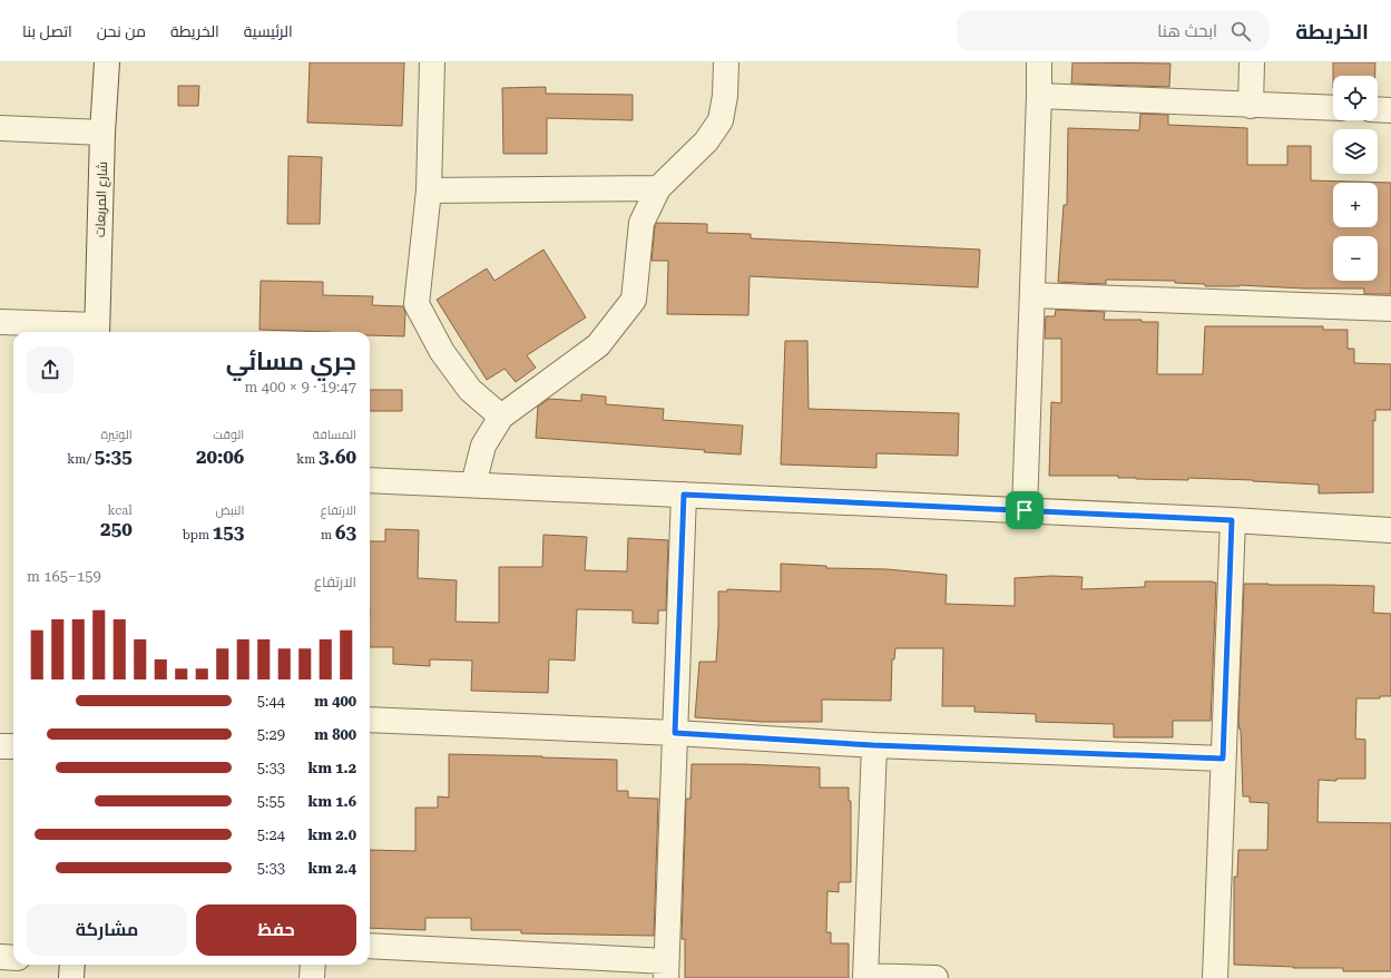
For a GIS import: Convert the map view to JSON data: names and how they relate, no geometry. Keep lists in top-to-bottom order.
{
  "streets": {
    "street": ["شارع المربعات"]
  },
  "page": {
    "header": "الخريطة",
    "search": "ابحث هنا",
    "nav": [
      "الرئيسية",
      "الخريطة",
      "من نحن",
      "اتصل بنا"
    ],
    "map_buttons": ["+", "−"],
    "heading": ["جري مسائي", "19:47 · 9 × 400 m"],
    "stats": [
      ["المسافة", "3.60 km"],
      ["الوقت", "20:06"],
      ["الوتيرة", "5:35 /km"],
      ["الارتفاع", "63 m"],
      ["النبض", "153 bpm"],
      ["kcal", "250"]
    ],
    "chart": ["الارتفاع", "159–165 m"],
    "list": [
      {
        "name": "400 m",
        "note": "5:44"
      },
      {
        "name": "800 m",
        "note": "5:29"
      },
      {
        "name": "1.2 km",
        "note": "5:33"
      },
      {
        "name": "1.6 km",
        "note": "5:55"
      },
      {
        "name": "2.0 km",
        "note": "5:24"
      },
      {
        "name": "2.4 km",
        "note": "5:33"
      }
    ],
    "buttons": ["حفظ", "مشاركة"]
  }
}
